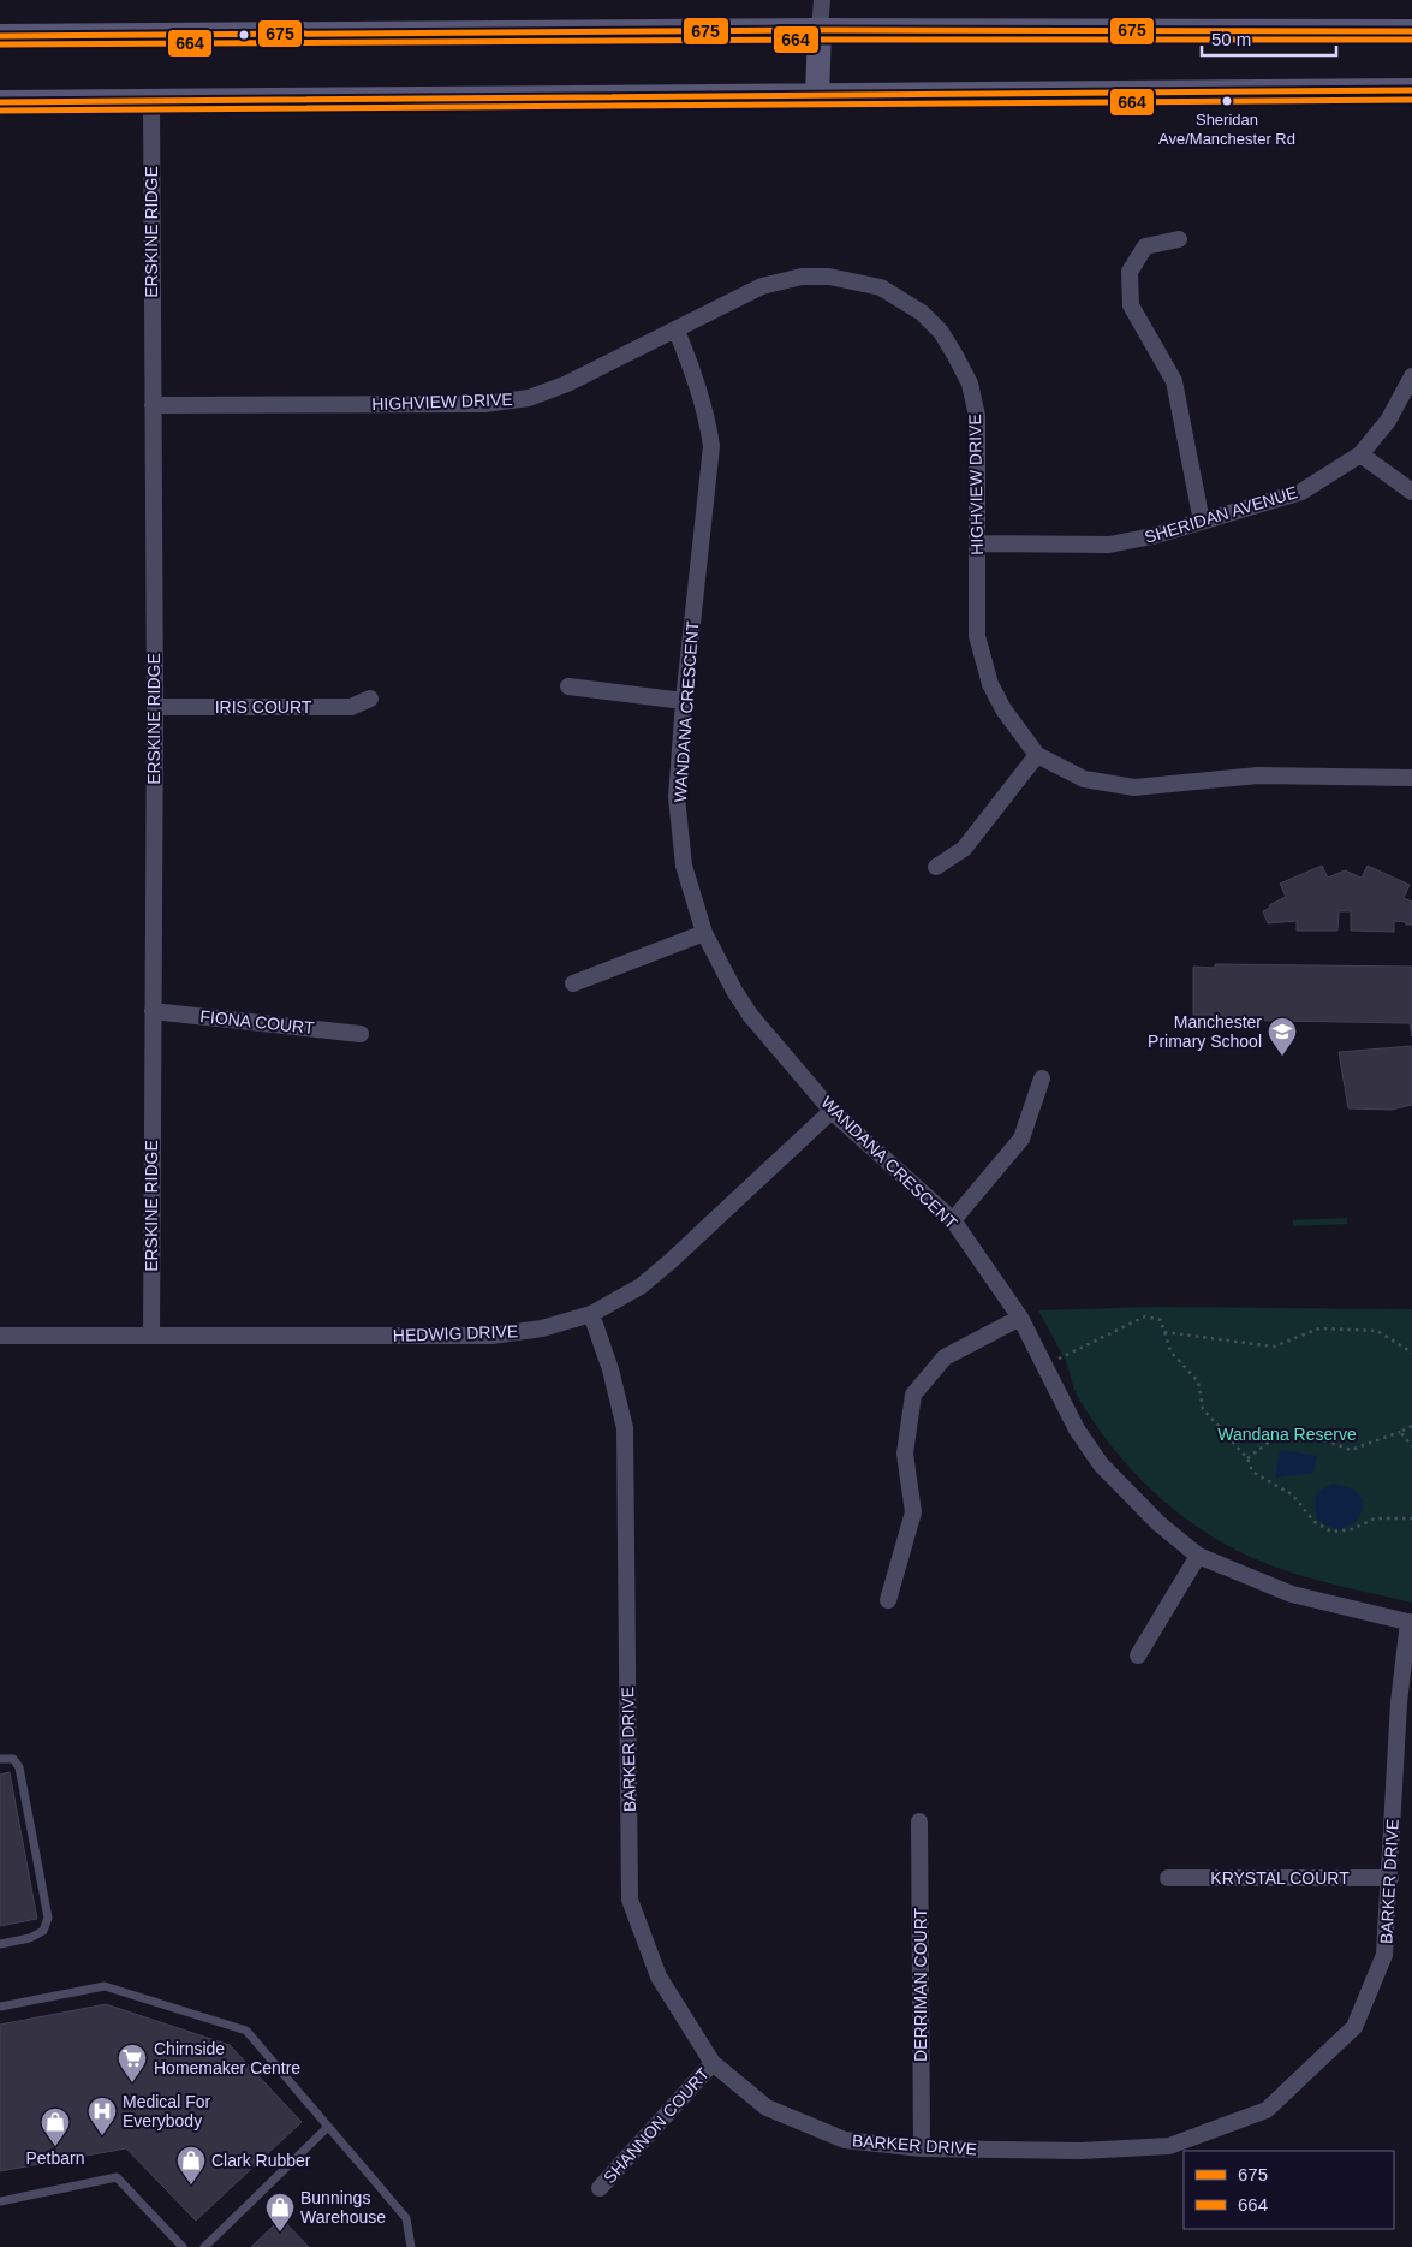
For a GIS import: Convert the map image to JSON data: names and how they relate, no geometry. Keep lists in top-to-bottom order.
{
  "streets": {
    "street": [
      "ERSKINE RIDGE",
      "HIGHVIEW DRIVE",
      "SHERIDAN AVENUE",
      "IRIS COURT",
      "WANDANA CRESCENT",
      "FIONA COURT",
      "HEDWIG DRIVE",
      "BARKER DRIVE",
      "KRYSTAL COURT",
      "DERRIMAN COURT",
      "SHANNON COURT"
    ]
  },
  "crossings": [
    ["ERSKINE RIDGE", "HIGHVIEW DRIVE"],
    ["ERSKINE RIDGE", "IRIS COURT"],
    ["ERSKINE RIDGE", "FIONA COURT"],
    ["ERSKINE RIDGE", "HEDWIG DRIVE"],
    ["HIGHVIEW DRIVE", "SHERIDAN AVENUE"],
    ["HIGHVIEW DRIVE", "WANDANA CRESCENT"],
    ["WANDANA CRESCENT", "HEDWIG DRIVE"],
    ["WANDANA CRESCENT", "BARKER DRIVE"],
    ["HEDWIG DRIVE", "BARKER DRIVE"],
    ["BARKER DRIVE", "KRYSTAL COURT"],
    ["BARKER DRIVE", "DERRIMAN COURT"],
    ["BARKER DRIVE", "SHANNON COURT"]
  ],
  "parks": ["Wandana Reserve"],
  "places": {
    "other": ["Sheridan Ave/Manchester Rd"],
    "school or university": ["Manchester Primary School"],
    "supermarket": ["Chirnside Homemaker Centre"],
    "hospital": ["Medical For Everybody"],
    "shop": ["Petbarn", "Clark Rubber", "Bunnings Warehouse"]
  },
  "lines": ["transit line 675", "transit line 664"],
  "legend": ["675", "664"],
  "scale_bar": "50 m"
}
